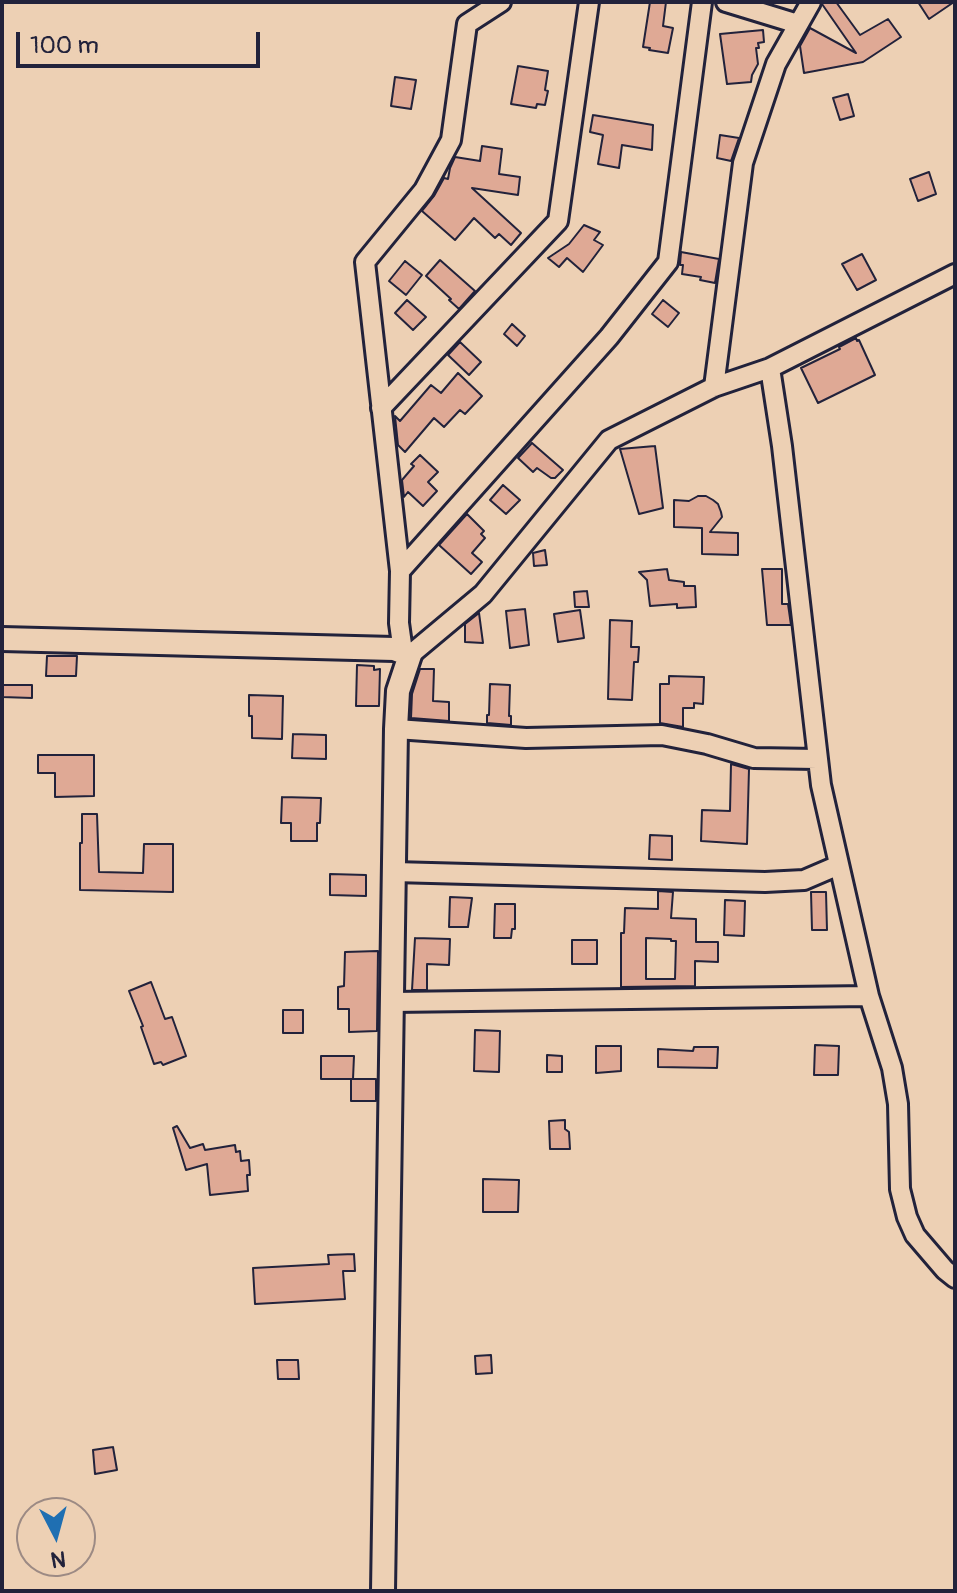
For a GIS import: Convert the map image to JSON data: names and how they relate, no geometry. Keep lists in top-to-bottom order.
{
  "scale_bar": "100 m",
  "north": "bottom"
}
